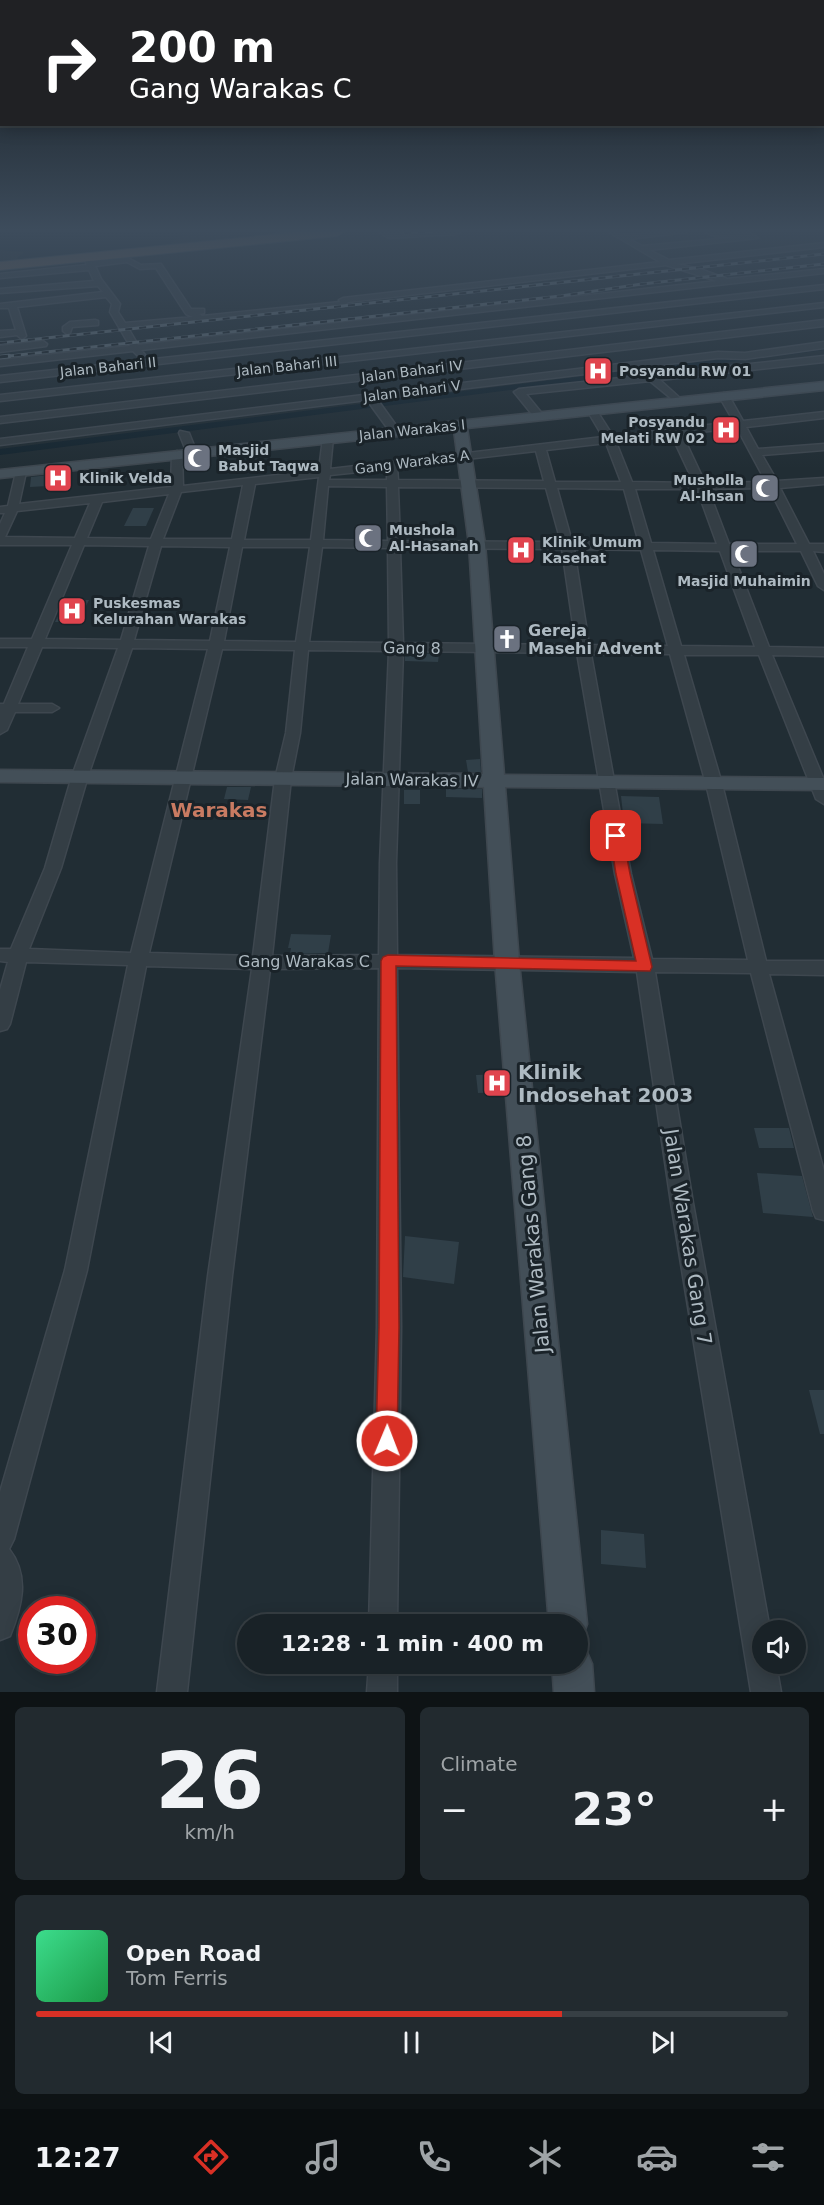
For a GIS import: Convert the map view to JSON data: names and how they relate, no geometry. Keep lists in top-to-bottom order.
{
  "streets": {
    "street": [
      "Jalan Bahari III",
      "Jalan Bahari II",
      "Jalan Bahari IV",
      "Jalan Bahari V",
      "Jalan Warakas I",
      "Gang Warakas A",
      "Gang 8",
      "Jalan Warakas IV",
      "Gang Warakas C",
      "Jalan Warakas Gang 7",
      "Jalan Warakas Gang 8"
    ]
  },
  "crossings": [
    ["Gang 8", "Jalan Warakas Gang 7"],
    ["Gang 8", "Jalan Warakas Gang 8"],
    ["Jalan Warakas IV", "Jalan Warakas Gang 7"],
    ["Jalan Warakas IV", "Jalan Warakas Gang 8"],
    ["Gang Warakas C", "Jalan Warakas Gang 7"],
    ["Gang Warakas C", "Jalan Warakas Gang 8"]
  ],
  "districts": ["Warakas"],
  "places": {
    "hospital": [
      "Posyandu RW 01",
      "Posyandu Melati RW 02",
      "Klinik Velda",
      "Klinik Umum Kasehat",
      "Puskesmas Kelurahan Warakas",
      "Klinik Indosehat 2003"
    ],
    "mosque": [
      "Masjid Babut Taqwa",
      "Musholla Al-Ihsan",
      "Mushola Al-Hasanah",
      "Masjid Muhaimin"
    ],
    "church": ["Gereja Masehi Advent"]
  },
  "page": {
    "turn": ["200 m", "Gang Warakas C"],
    "limit": "30",
    "trip": "12:28 · 1 min · 400 m",
    "tile": [
      ["26", "km/h"],
      "Climate"
    ],
    "heat": ["−", "23°", "+"],
    "song": ["Open Road", "Tom Ferris"],
    "tabs": "12:27"
  }
}
